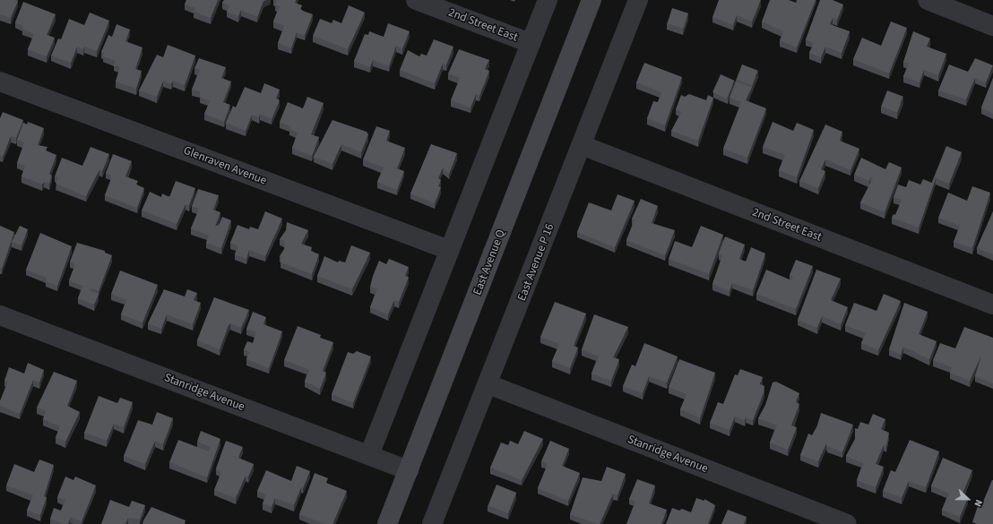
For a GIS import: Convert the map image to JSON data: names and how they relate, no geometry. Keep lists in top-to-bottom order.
{
  "streets": {
    "street": [
      "2nd Street East",
      "Glenraven Avenue",
      "East Avenue Q",
      "East Avenue P 16",
      "Stanridge Avenue"
    ]
  },
  "crossings": [
    ["2nd Street East", "East Avenue P 16"],
    ["East Avenue Q", "Stanridge Avenue"],
    ["East Avenue P 16", "Stanridge Avenue"]
  ],
  "north": "right"
}
